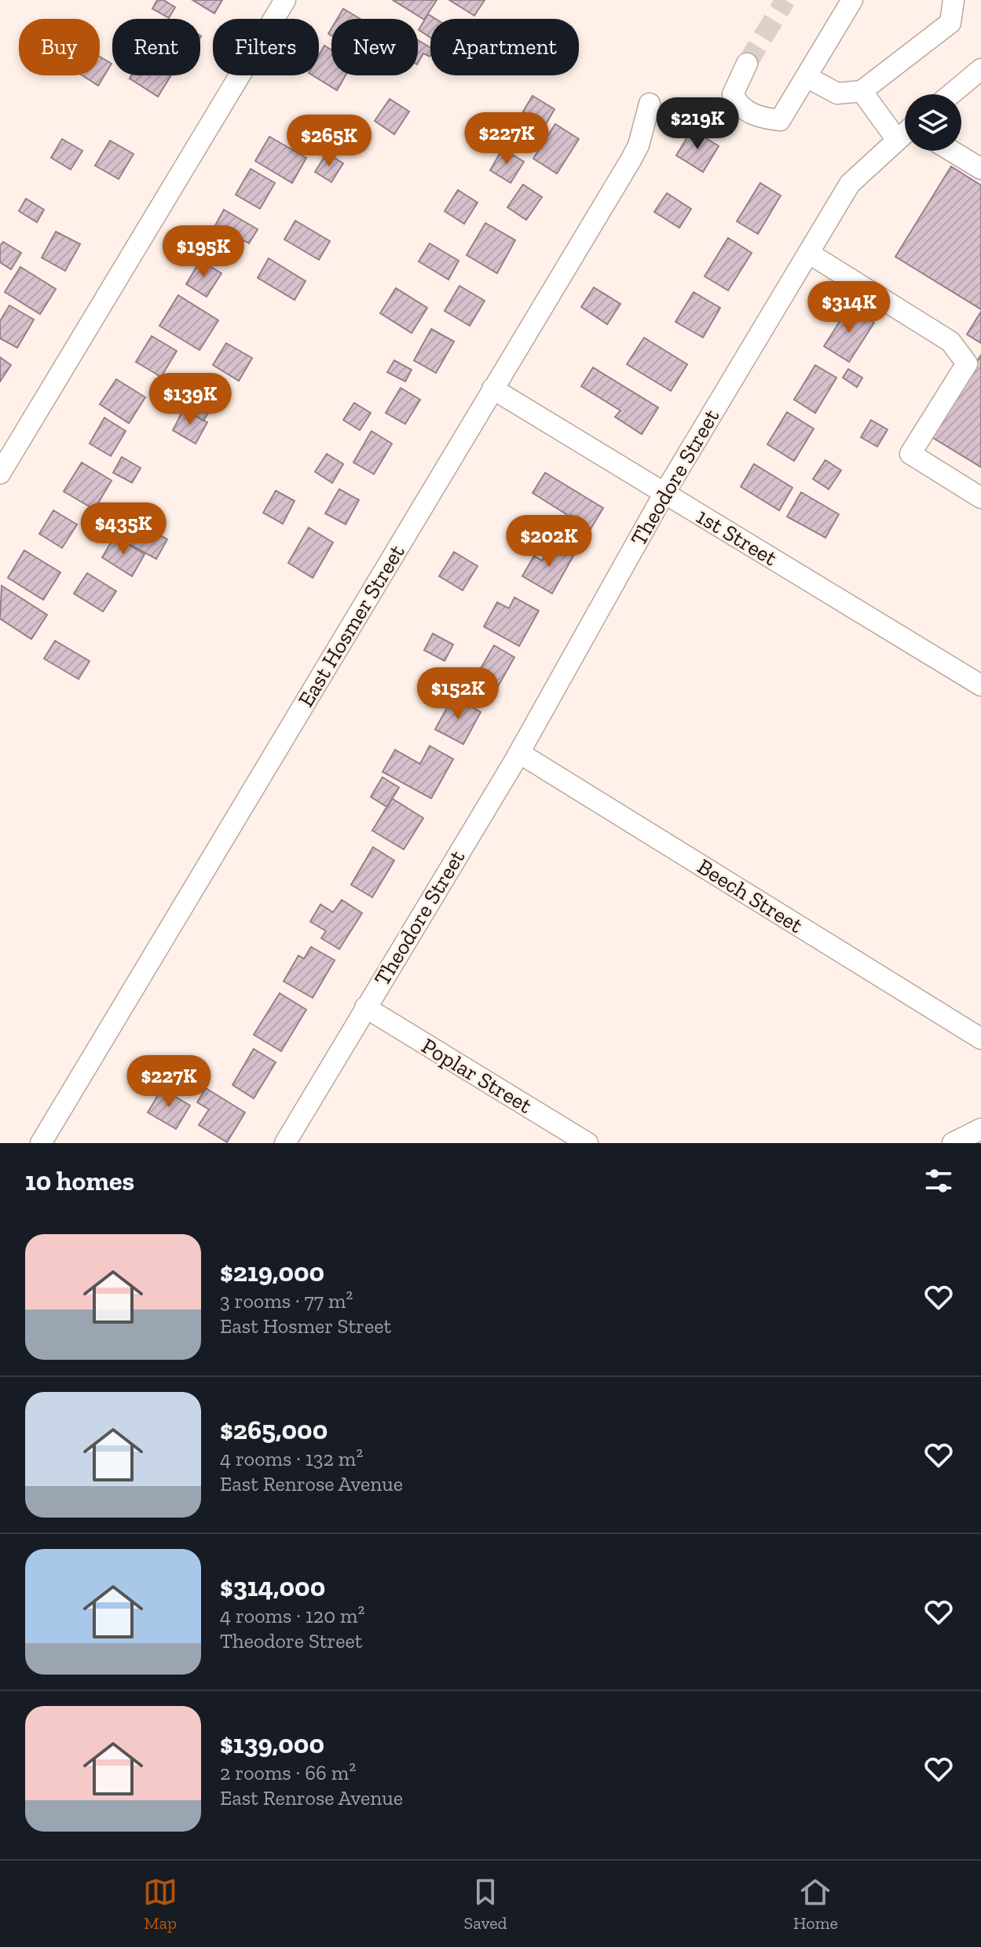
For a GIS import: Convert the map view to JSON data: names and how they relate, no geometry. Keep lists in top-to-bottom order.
{
  "streets": {
    "street": [
      "Theodore Street",
      "1st Street",
      "East Hosmer Street",
      "Beech Street",
      "Poplar Street"
    ]
  },
  "crossings": [
    ["Theodore Street", "1st Street"],
    ["Theodore Street", "Beech Street"],
    ["Theodore Street", "Poplar Street"],
    ["1st Street", "East Hosmer Street"]
  ],
  "page": {
    "chip": [
      "Buy",
      "Rent",
      "Filters",
      "New",
      "Apartment"
    ],
    "price": [
      "$219K",
      "$227K",
      "$265K",
      "$195K",
      "$314K",
      "$139K",
      "$435K",
      "$202K",
      "$152K",
      "$227K"
    ],
    "heading": "10 homes",
    "list": [
      {
        "name": "$219,000",
        "note": "3 rooms · 77 m² · East Hosmer Street"
      },
      {
        "name": "$265,000",
        "note": "4 rooms · 132 m² · East Renrose Avenue"
      },
      {
        "name": "$314,000",
        "note": "4 rooms · 120 m² · Theodore Street"
      },
      {
        "name": "$139,000",
        "note": "2 rooms · 66 m² · East Renrose Avenue"
      }
    ],
    "tabs": ["Map", "Saved", "Home"]
  }
}
